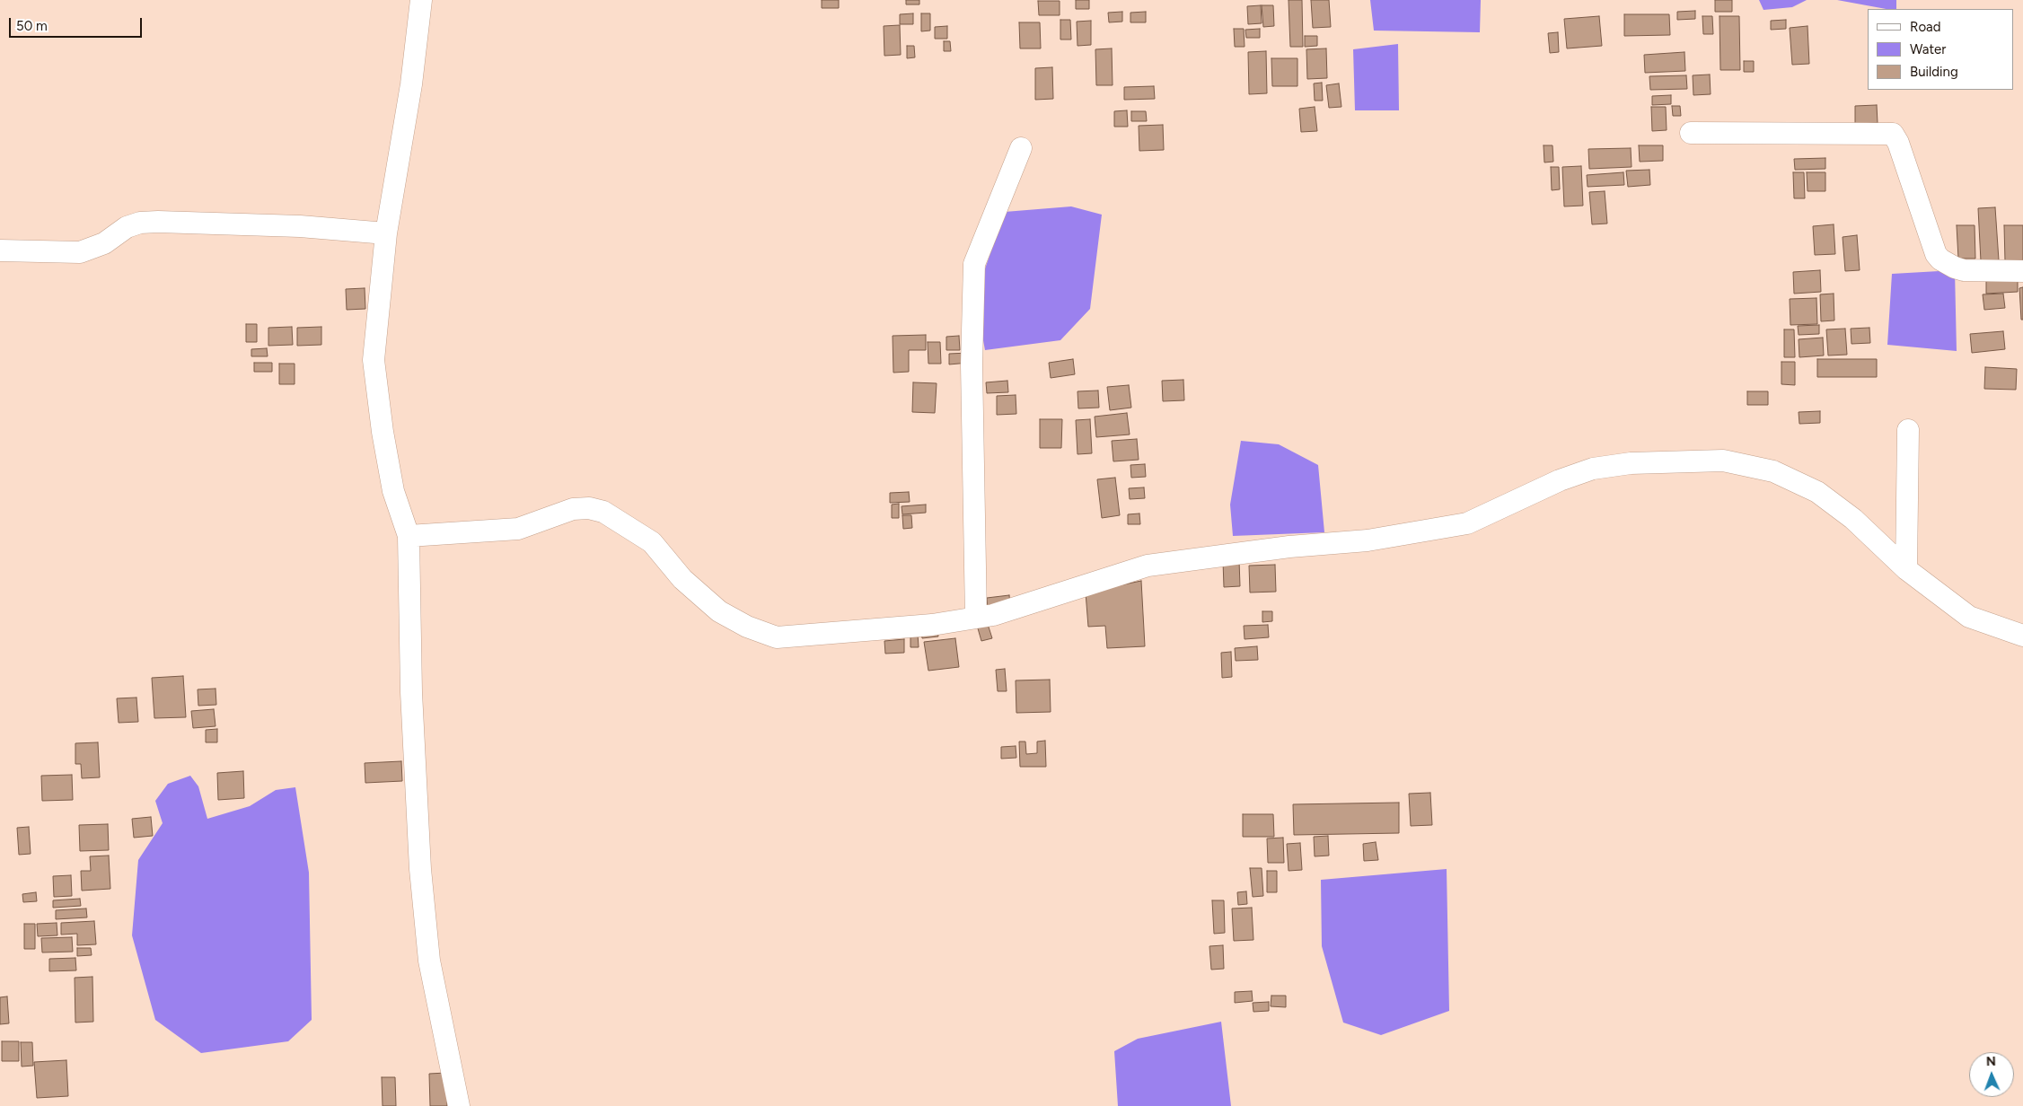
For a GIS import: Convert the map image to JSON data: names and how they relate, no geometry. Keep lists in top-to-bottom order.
{
  "legend": ["Road", "Water", "Building"],
  "scale_bar": "50 m",
  "north": "top"
}
